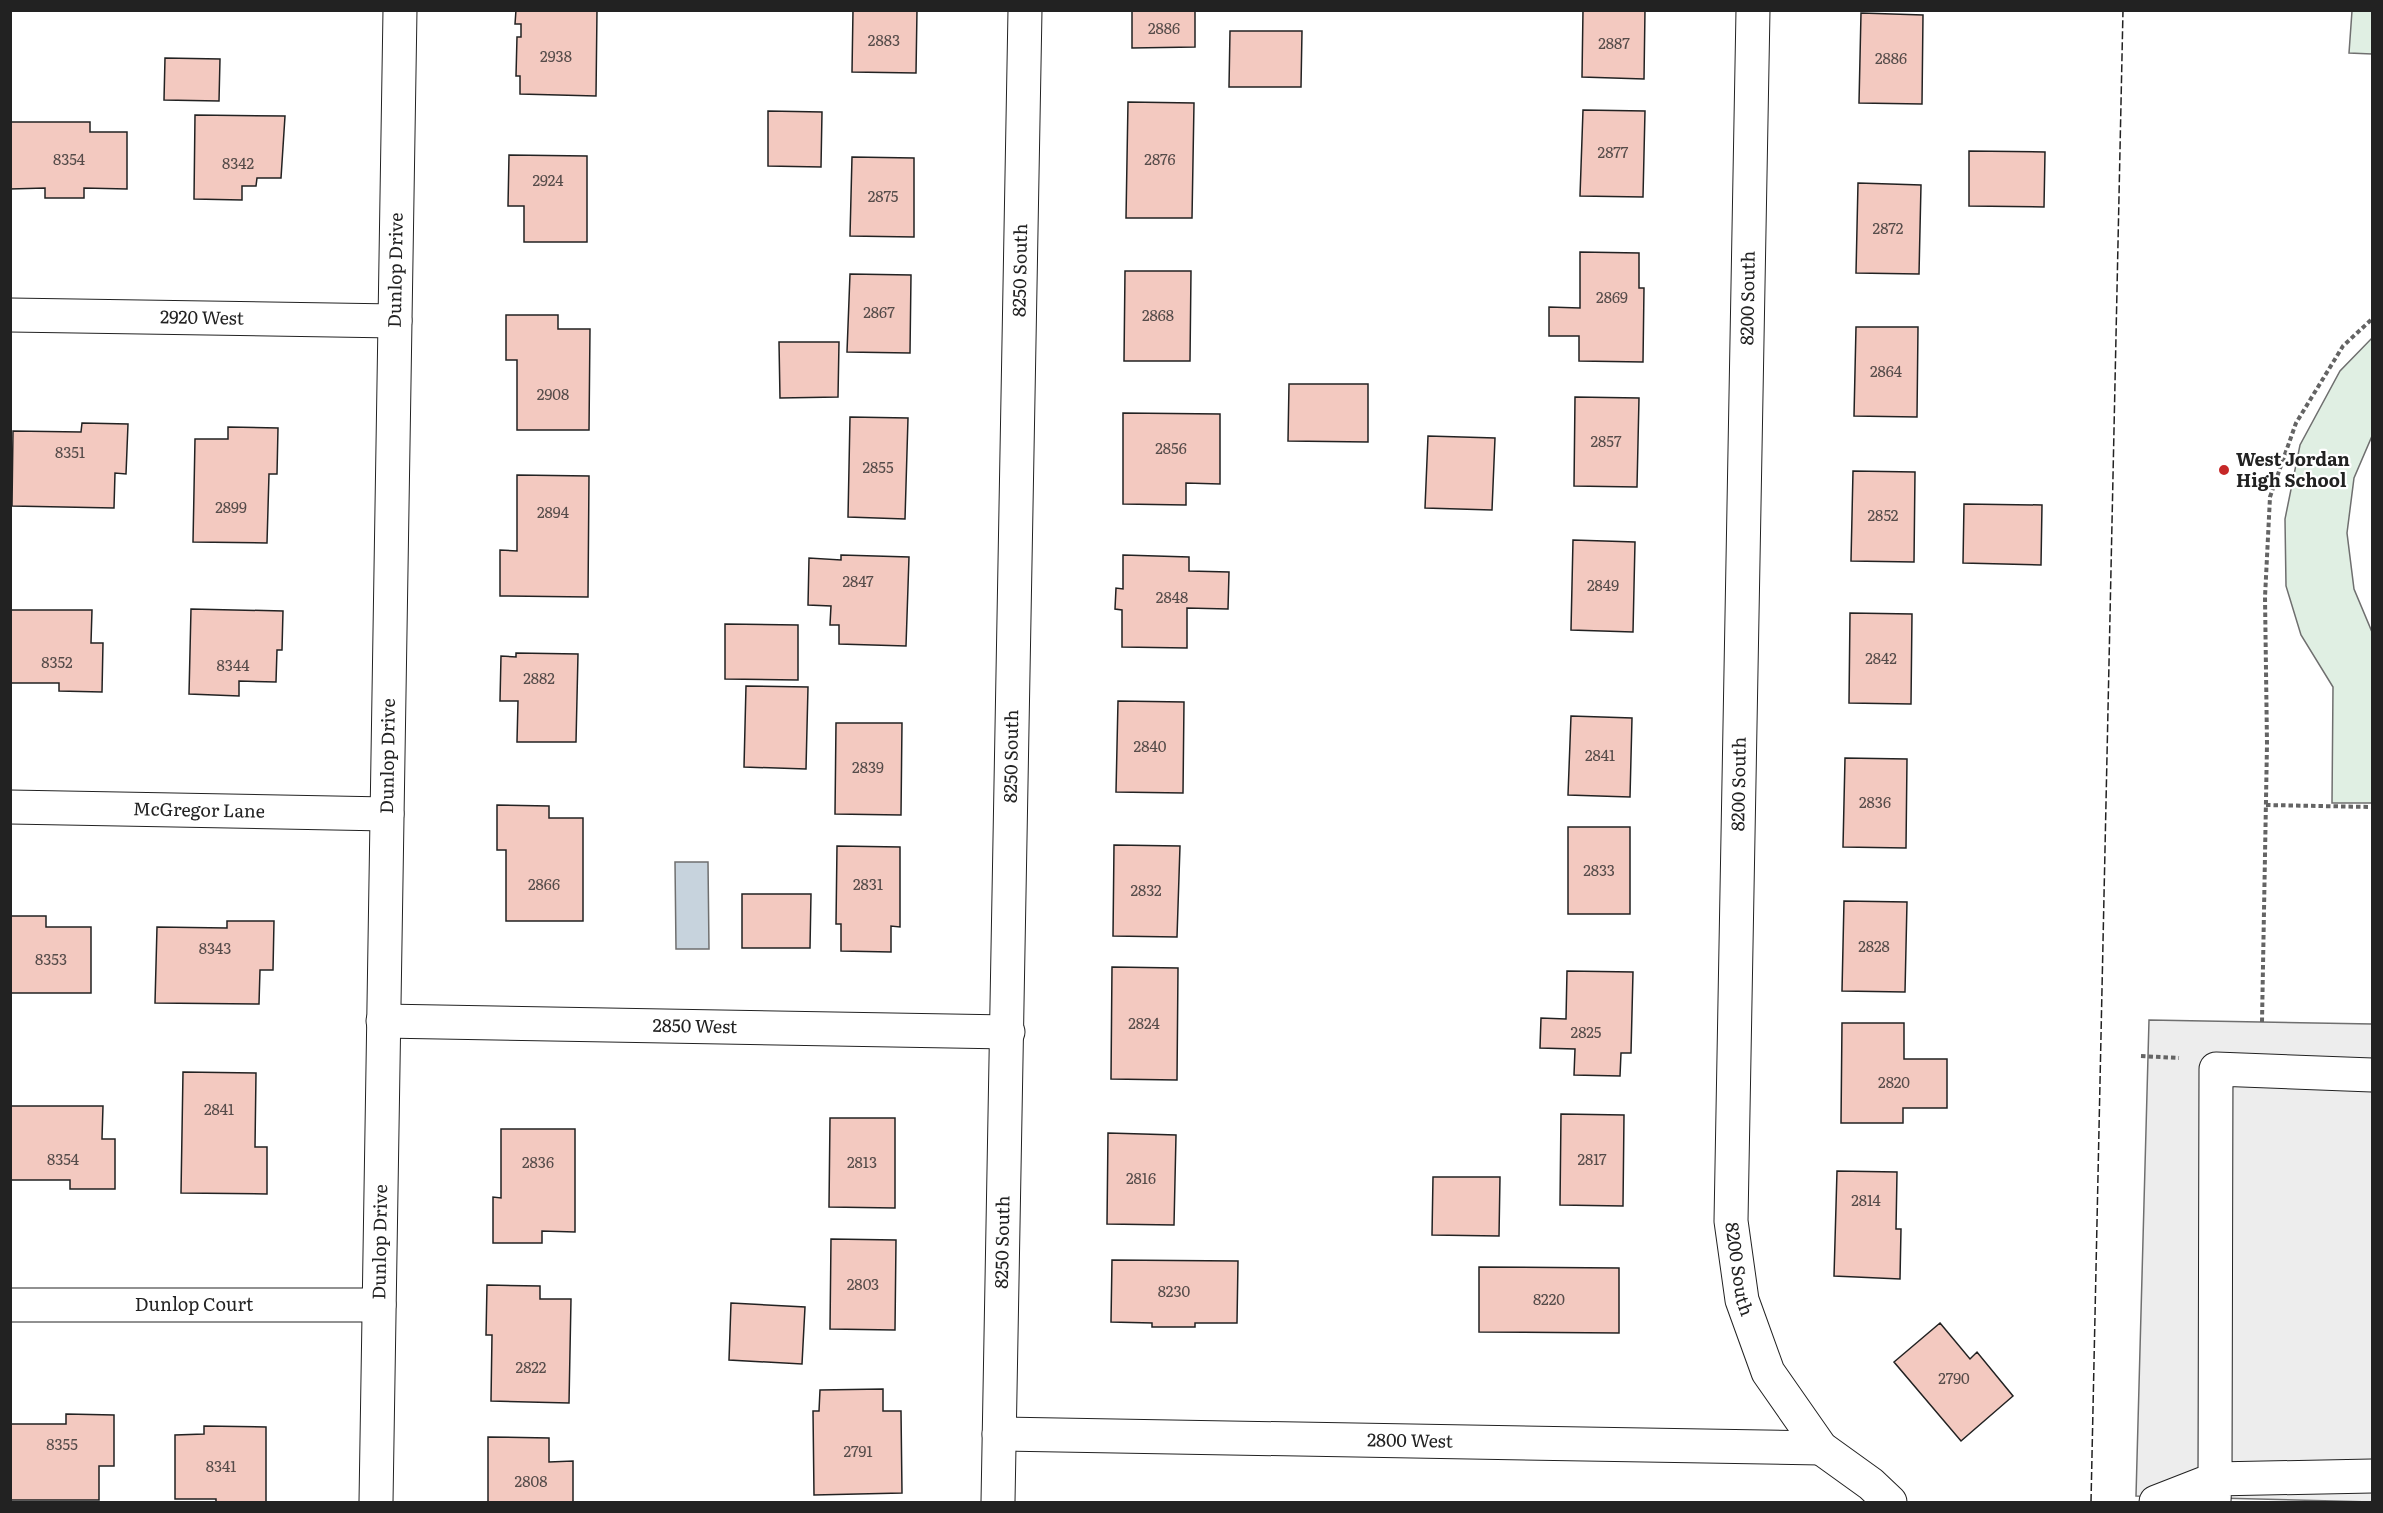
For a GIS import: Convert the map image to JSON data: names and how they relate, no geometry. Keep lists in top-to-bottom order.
{
  "streets": {
    "street": [
      "Dunlop Drive",
      "8250 South",
      "8200 South",
      "2920 West",
      "McGregor Lane",
      "2850 West",
      "Dunlop Court",
      "2800 West"
    ]
  },
  "crossings": [
    ["Dunlop Drive", "2920 West"],
    ["Dunlop Drive", "McGregor Lane"],
    ["Dunlop Drive", "2850 West"],
    ["Dunlop Drive", "Dunlop Court"],
    ["8250 South", "2850 West"],
    ["8250 South", "2800 West"],
    ["8200 South", "2800 West"]
  ],
  "places": ["West Jordan High School"],
  "house_numbers": [
    "2886",
    "2883",
    "2887",
    "2938",
    "2886",
    "2877",
    "8354",
    "2876",
    "8342",
    "2924",
    "2875",
    "2872",
    "2869",
    "2867",
    "2868",
    "2864",
    "2908",
    "2857",
    "2856",
    "8351",
    "2855",
    "2899",
    "2894",
    "2852",
    "2847",
    "2849",
    "2848",
    "2842",
    "8352",
    "8344",
    "2882",
    "2840",
    "2841",
    "2839",
    "2836",
    "2833",
    "2866",
    "2831",
    "2832",
    "2828",
    "8343",
    "8353",
    "2824",
    "2825",
    "2820",
    "2841",
    "8354",
    "2817",
    "2836",
    "2813",
    "2816",
    "2814",
    "2803",
    "8230",
    "8220",
    "2822",
    "2790",
    "8355",
    "2791",
    "8341",
    "2808"
  ]
}
